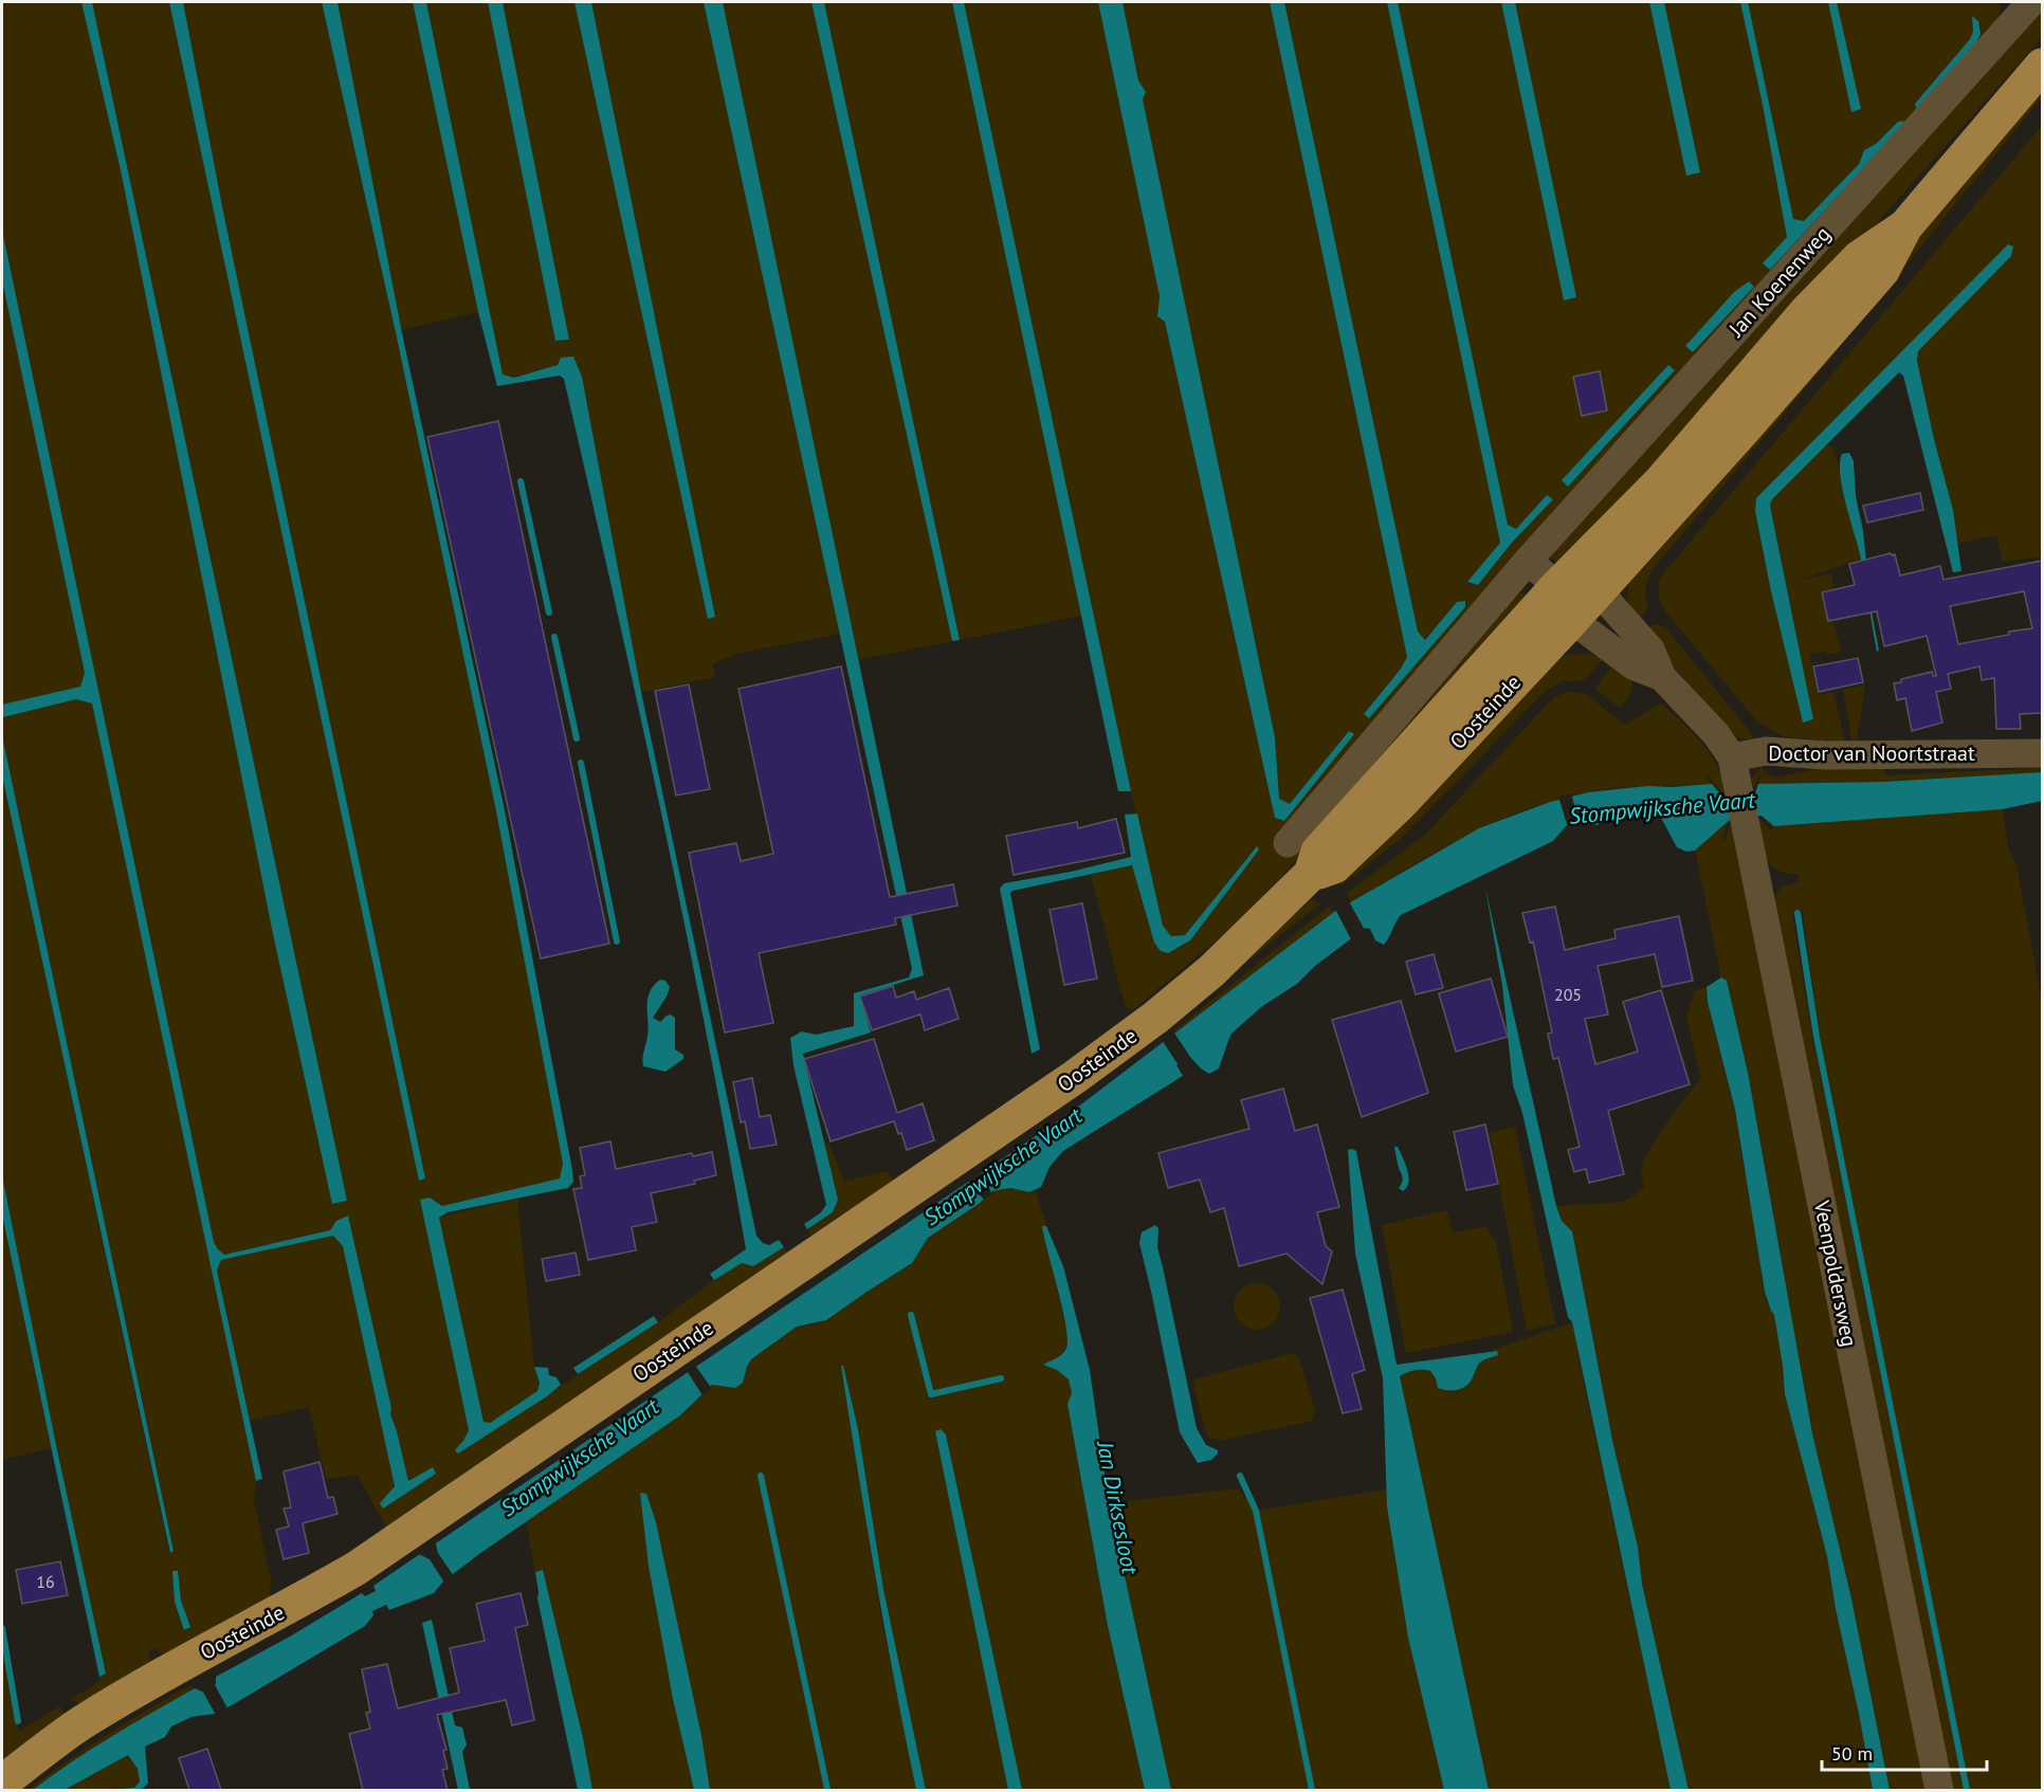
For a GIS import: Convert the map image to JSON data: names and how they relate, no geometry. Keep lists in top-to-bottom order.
{
  "streets": {
    "main road": ["Jan Koenenweg", "Oosteinde"],
    "street": ["Doctor van Noortstraat", "Veenpoldersweg"]
  },
  "crossings": [
    ["Jan Koenenweg", "Oosteinde"],
    ["Doctor van Noortstraat", "Veenpoldersweg"]
  ],
  "water": ["Stompwijksche Vaart", "Jan Dirksesloot"],
  "house_numbers": ["205", "16"],
  "scale_bar": "50 m"
}
